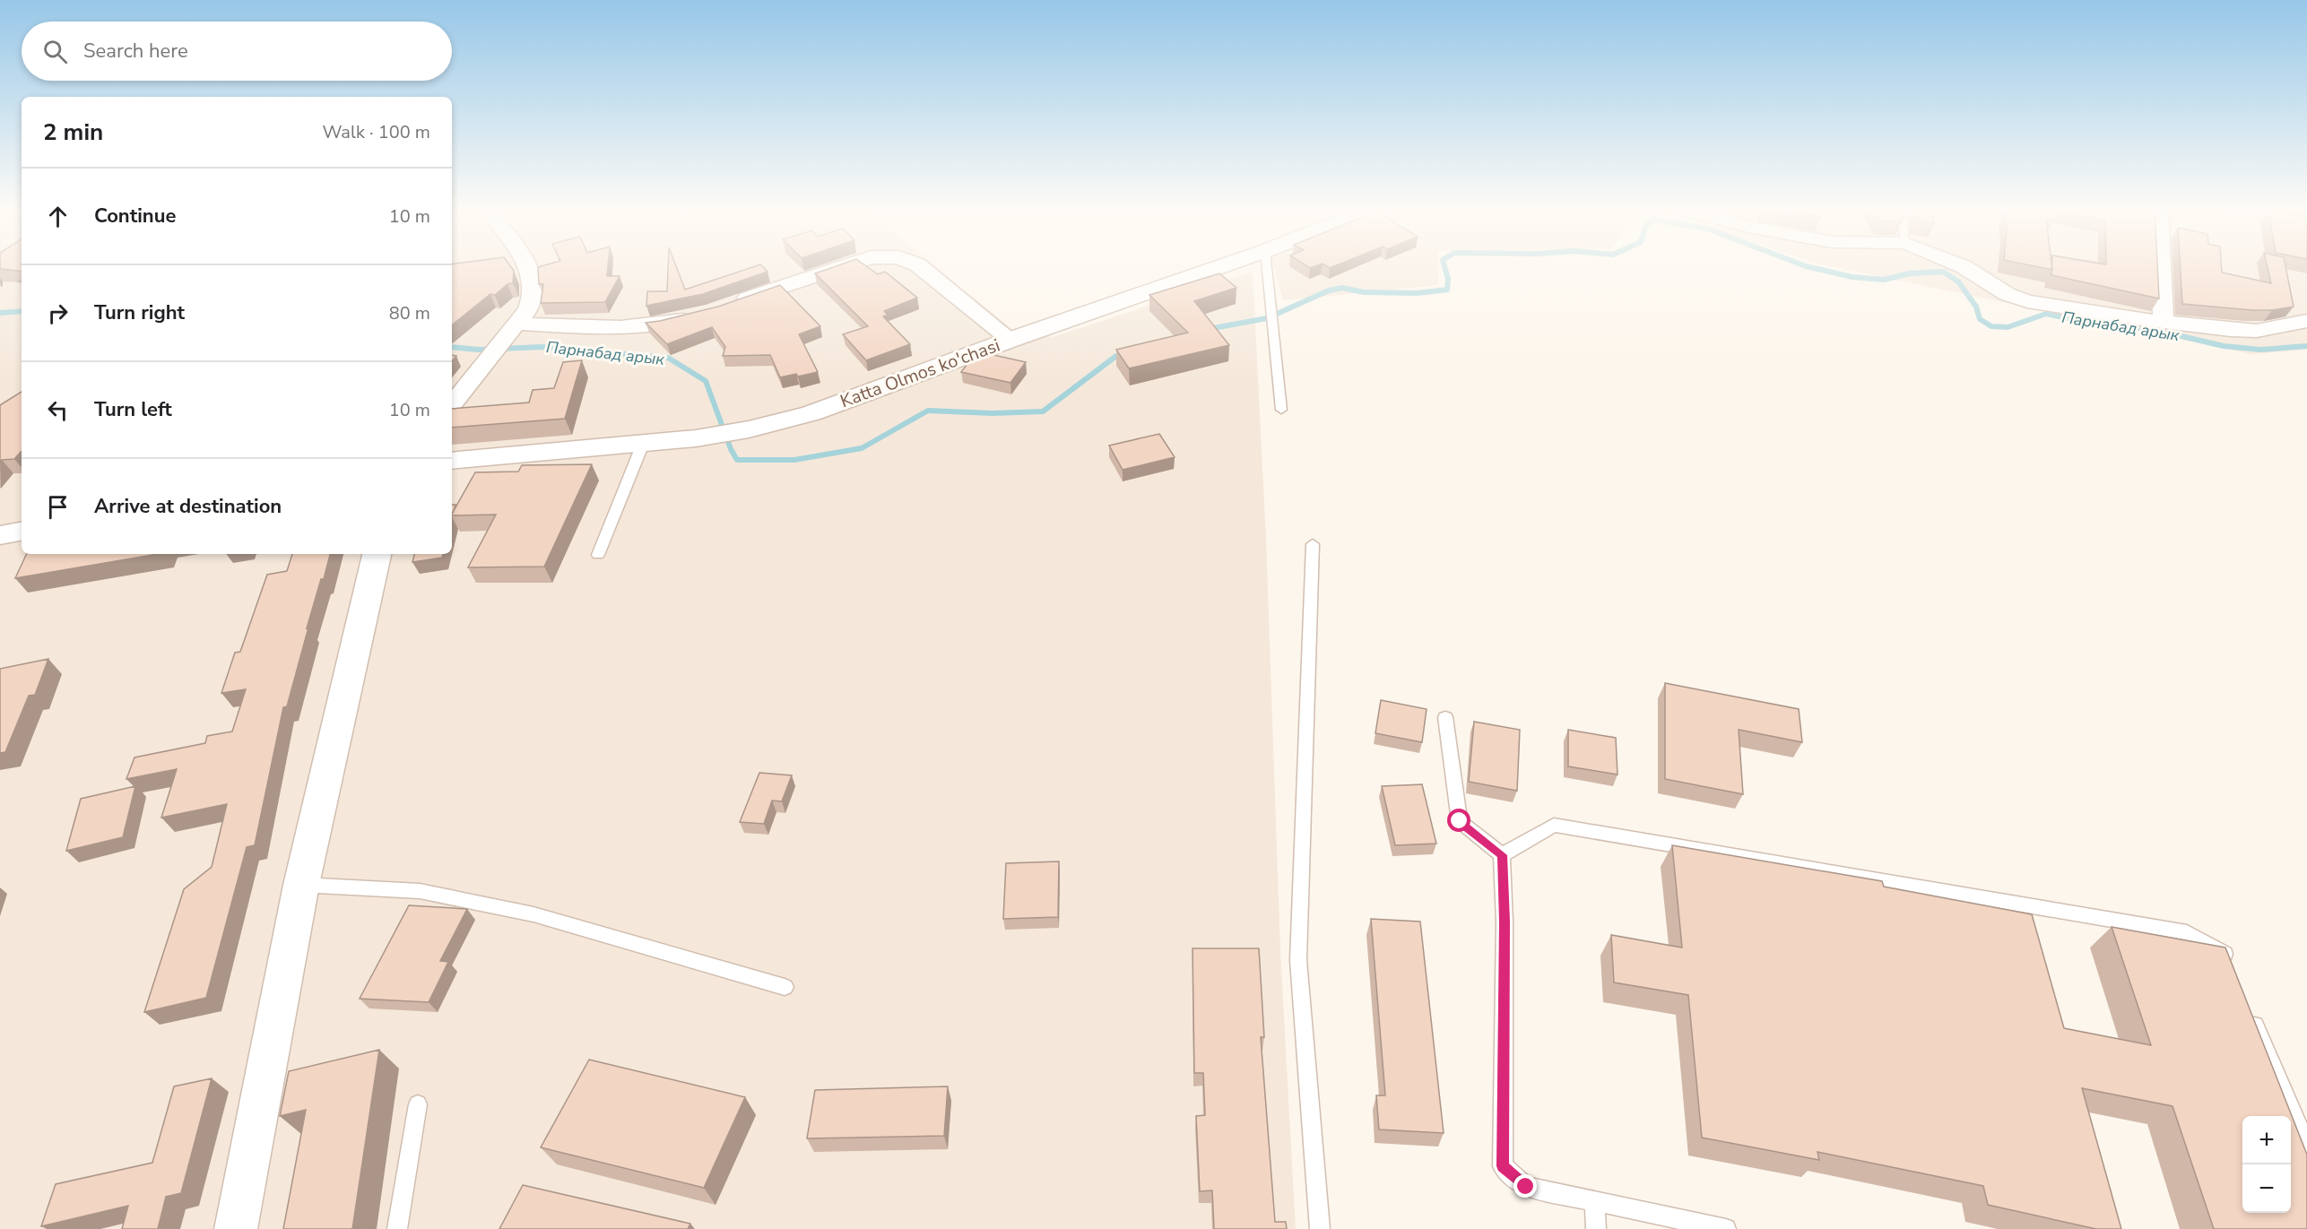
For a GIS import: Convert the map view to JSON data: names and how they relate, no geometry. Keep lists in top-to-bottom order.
{
  "streets": {
    "street": ["Katta Olmos ko'chasi"]
  },
  "water": ["Парнабад арык"],
  "page": {
    "search": "Search here",
    "heading": ["2 min", "Walk · 100 m"],
    "list": [
      ["Continue", "10 m"],
      ["Turn right", "80 m"],
      ["Turn left", "10 m"],
      "Arrive at destination"
    ],
    "map_buttons": ["+", "−"]
  }
}
